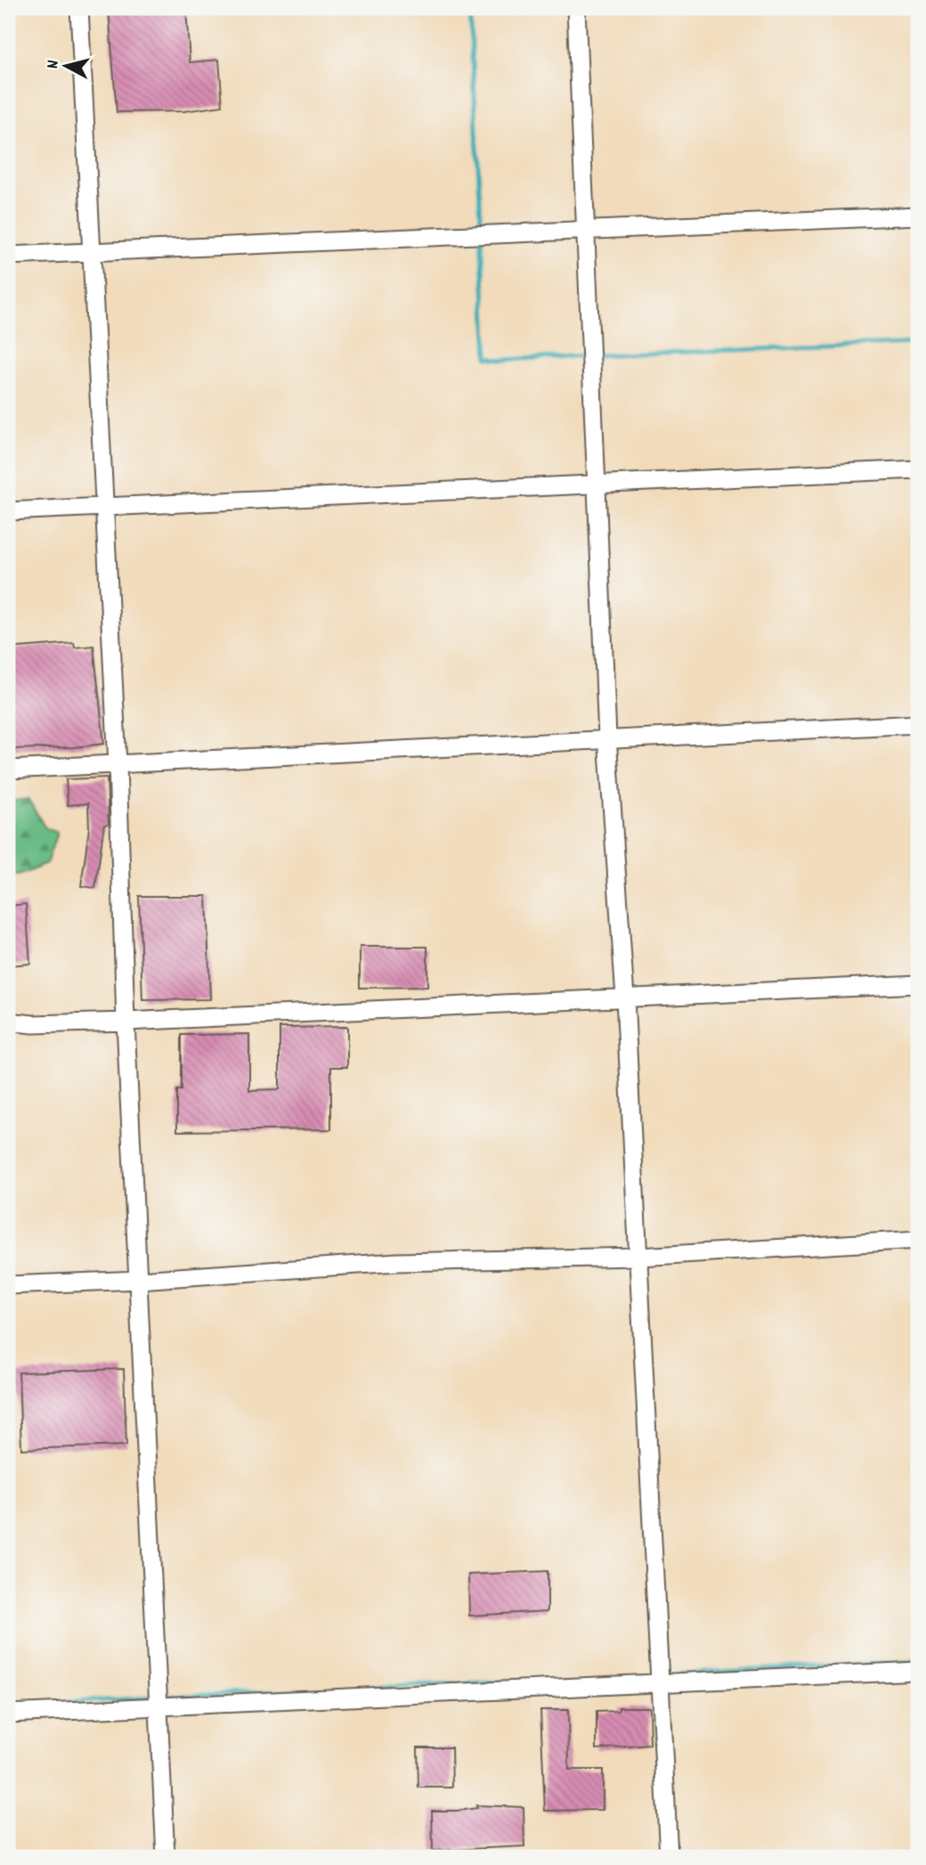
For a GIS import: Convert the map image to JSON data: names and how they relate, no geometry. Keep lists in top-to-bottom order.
{
  "north": "left"
}
